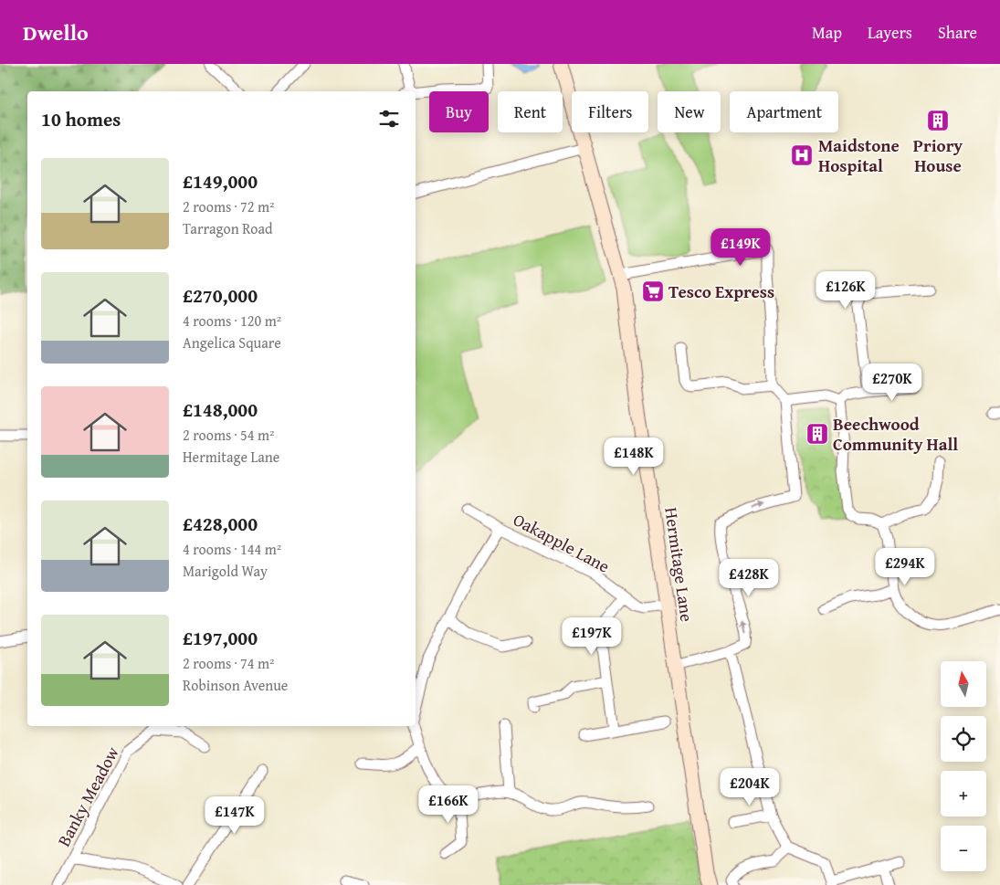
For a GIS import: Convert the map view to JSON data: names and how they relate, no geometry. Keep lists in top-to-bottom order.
{
  "streets": {
    "main road": ["Hermitage Lane"],
    "street": ["Oakapple Lane", "Banky Meadow"]
  },
  "crossings": [
    ["Oakapple Lane", "Hermitage Lane"]
  ],
  "places": {
    "building": ["Priory House", "Beechwood Community Hall"],
    "hospital": ["Maidstone Hospital"],
    "supermarket": ["Tesco Express"]
  },
  "north": "top",
  "page": {
    "header": "Dwello",
    "nav": ["Map", "Layers", "Share"],
    "chip": [
      "Buy",
      "Rent",
      "Filters",
      "New",
      "Apartment"
    ],
    "heading": "10 homes",
    "list": [
      {
        "name": "£149,000",
        "note": "2 rooms · 72 m² · Tarragon Road"
      },
      {
        "name": "£270,000",
        "note": "4 rooms · 120 m² · Angelica Square"
      },
      {
        "name": "£148,000",
        "note": "2 rooms · 54 m² · Hermitage Lane"
      },
      {
        "name": "£428,000",
        "note": "4 rooms · 144 m² · Marigold Way"
      },
      {
        "name": "£197,000",
        "note": "2 rooms · 74 m² · Robinson Avenue"
      }
    ],
    "price": [
      "£149K",
      "£126K",
      "£270K",
      "£148K",
      "£294K",
      "£428K",
      "£197K",
      "£204K",
      "£166K",
      "£147K"
    ],
    "map_buttons": ["+", "−"]
  }
}
